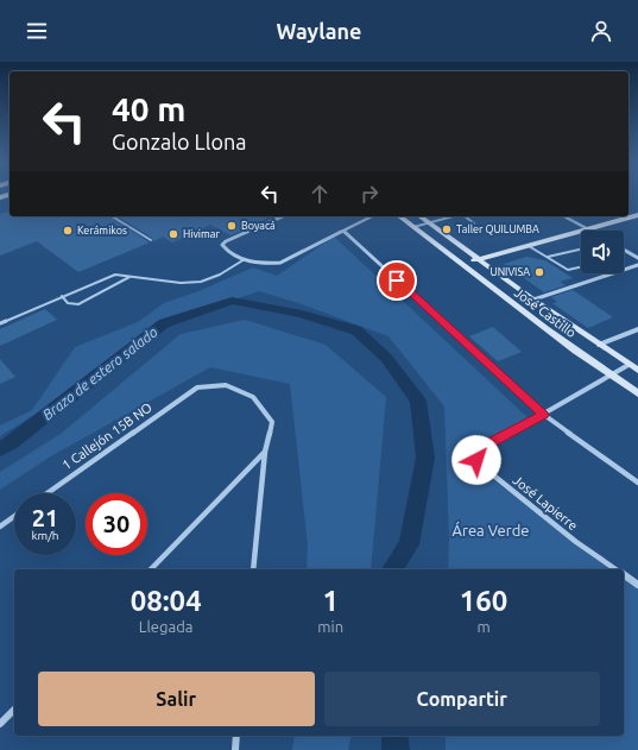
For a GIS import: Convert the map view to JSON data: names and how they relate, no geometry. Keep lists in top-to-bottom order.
{
  "streets": {
    "street": ["José Castillo", "1 Callejón 15B NO", "José Lapierre"]
  },
  "crossings": [
    ["José Castillo", "José Lapierre"]
  ],
  "water": ["Brazo de estero salado"],
  "parks": ["Área Verde"],
  "places": [
    "Boyacá",
    "Taller QUILUMBA",
    "Kerámikos",
    "Hivimar",
    "UNIVISA"
  ],
  "page": {
    "header": "Waylane",
    "turn": ["40 m", "Gonzalo Llona"],
    "speed": "21 km/h",
    "limit": "30",
    "eta": [
      "08:04",
      "Llegada",
      "1",
      "min",
      "160",
      "m"
    ],
    "buttons": ["Salir", "Compartir"]
  }
}
